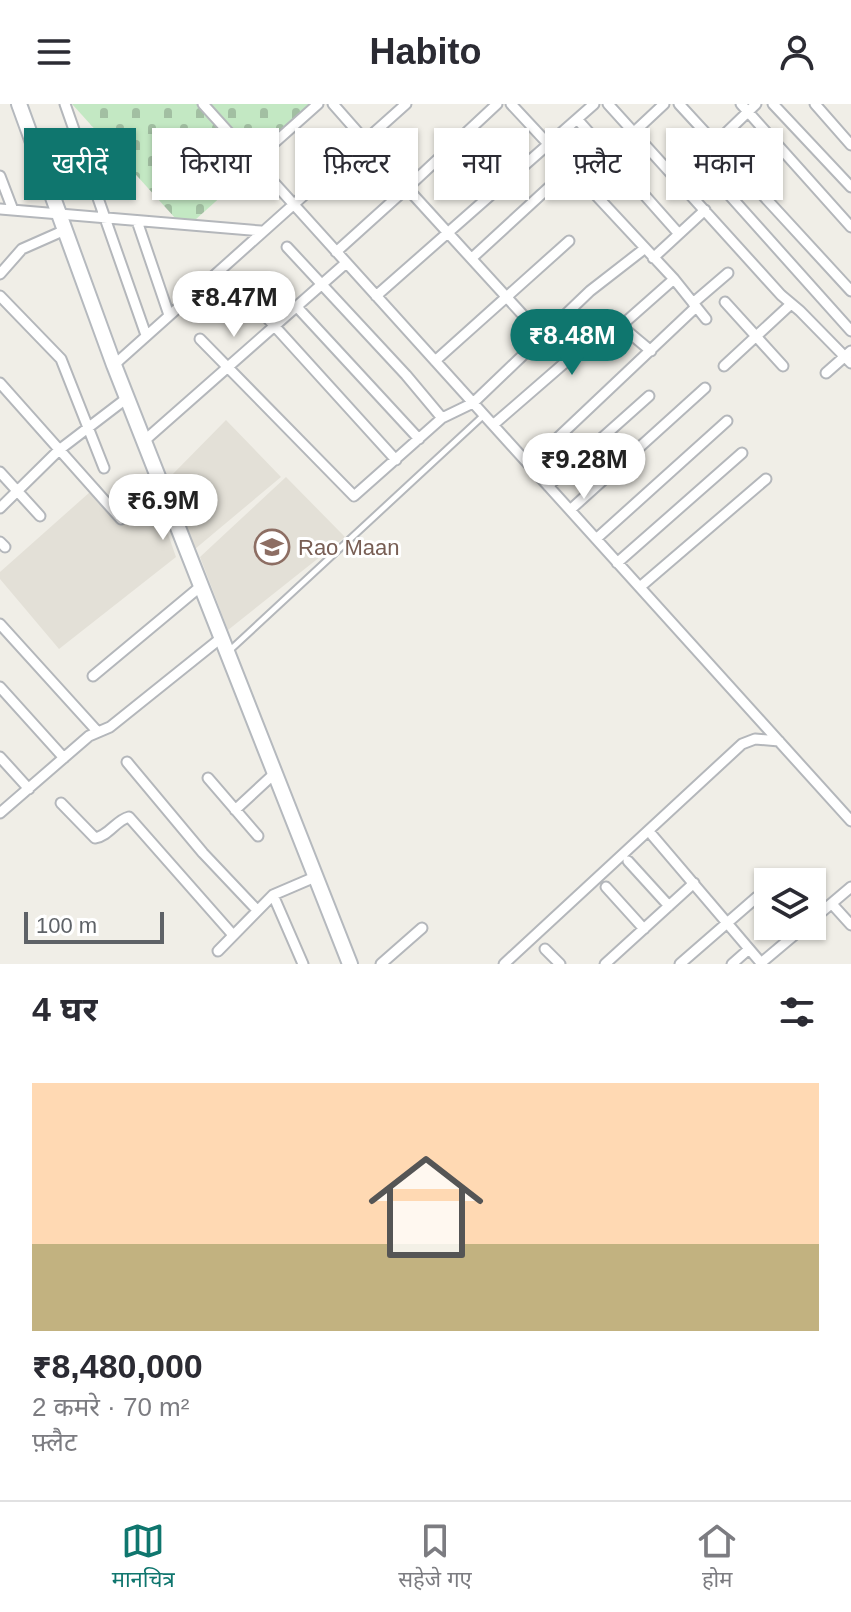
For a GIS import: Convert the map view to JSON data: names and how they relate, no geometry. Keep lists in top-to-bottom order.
{
  "places": {
    "school or university": ["Rao Maan"]
  },
  "scale_bar": "100 m",
  "page": {
    "header": "Habito",
    "chip": [
      "खरीदें",
      "किराया",
      "फ़िल्टर",
      "नया",
      "फ़्लैट",
      "मकान"
    ],
    "price": [
      "₹8.47M",
      "₹8.48M",
      "₹9.28M",
      "₹6.9M"
    ],
    "scale": "100 m",
    "heading": "4 घर",
    "list": [
      {
        "name": "₹8,480,000",
        "note": "2 कमरे · 70 m² · फ़्लैट"
      }
    ],
    "tabs": ["मानचित्र", "सहेजे गए", "होम"]
  }
}
